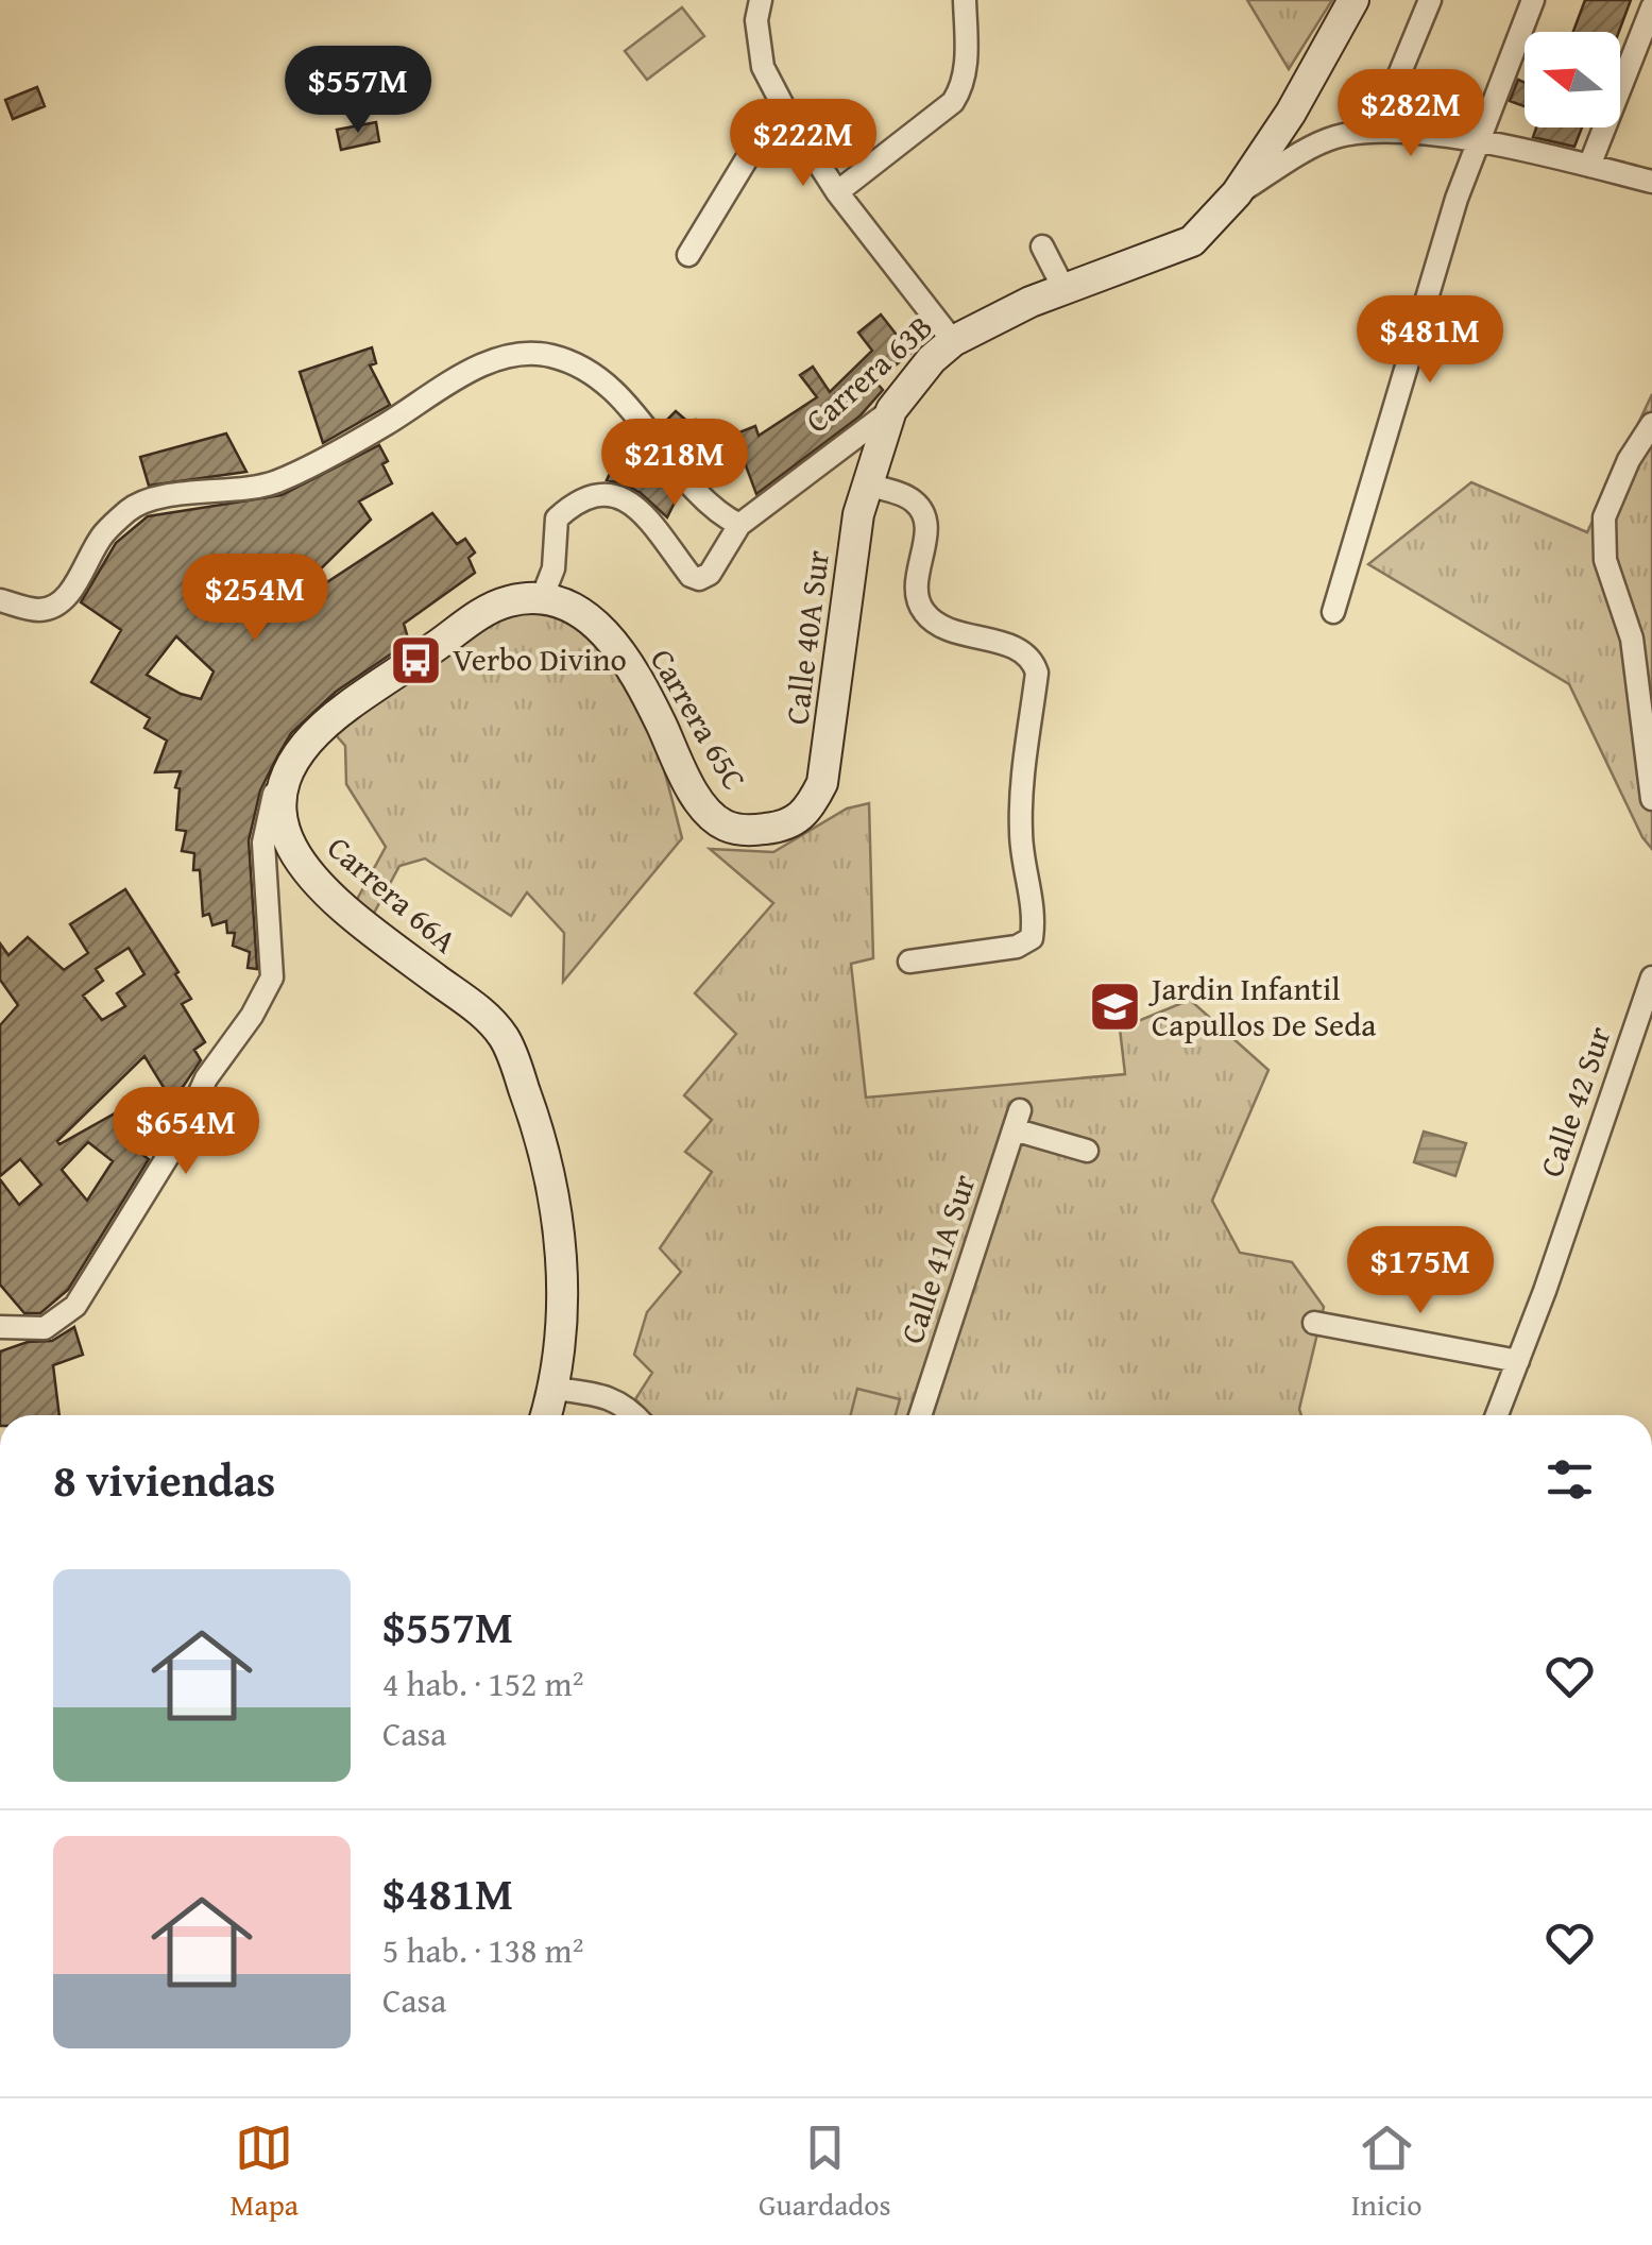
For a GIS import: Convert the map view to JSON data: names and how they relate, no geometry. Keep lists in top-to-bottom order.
{
  "streets": {
    "main road": [
      "Carrera 63B",
      "Calle 40A Sur",
      "Carrera 65C",
      "Carrera 66A"
    ],
    "street": ["Calle 42 Sur", "Calle 41A Sur"]
  },
  "crossings": [
    ["Carrera 63B", "Calle 40A Sur"],
    ["Calle 40A Sur", "Carrera 65C"]
  ],
  "places": {
    "bus stop": ["Verbo Divino"],
    "school or university": ["Jardin Infantil Capullos De Seda"]
  },
  "north": "left",
  "page": {
    "price": [
      "$557M",
      "$282M",
      "$222M",
      "$481M",
      "$218M",
      "$254M",
      "$654M",
      "$175M"
    ],
    "heading": "8 viviendas",
    "list": [
      {
        "name": "$557M",
        "note": "4 hab. · 152 m² · Casa"
      },
      {
        "name": "$481M",
        "note": "5 hab. · 138 m² · Casa"
      }
    ],
    "tabs": ["Mapa", "Guardados", "Inicio"]
  }
}
